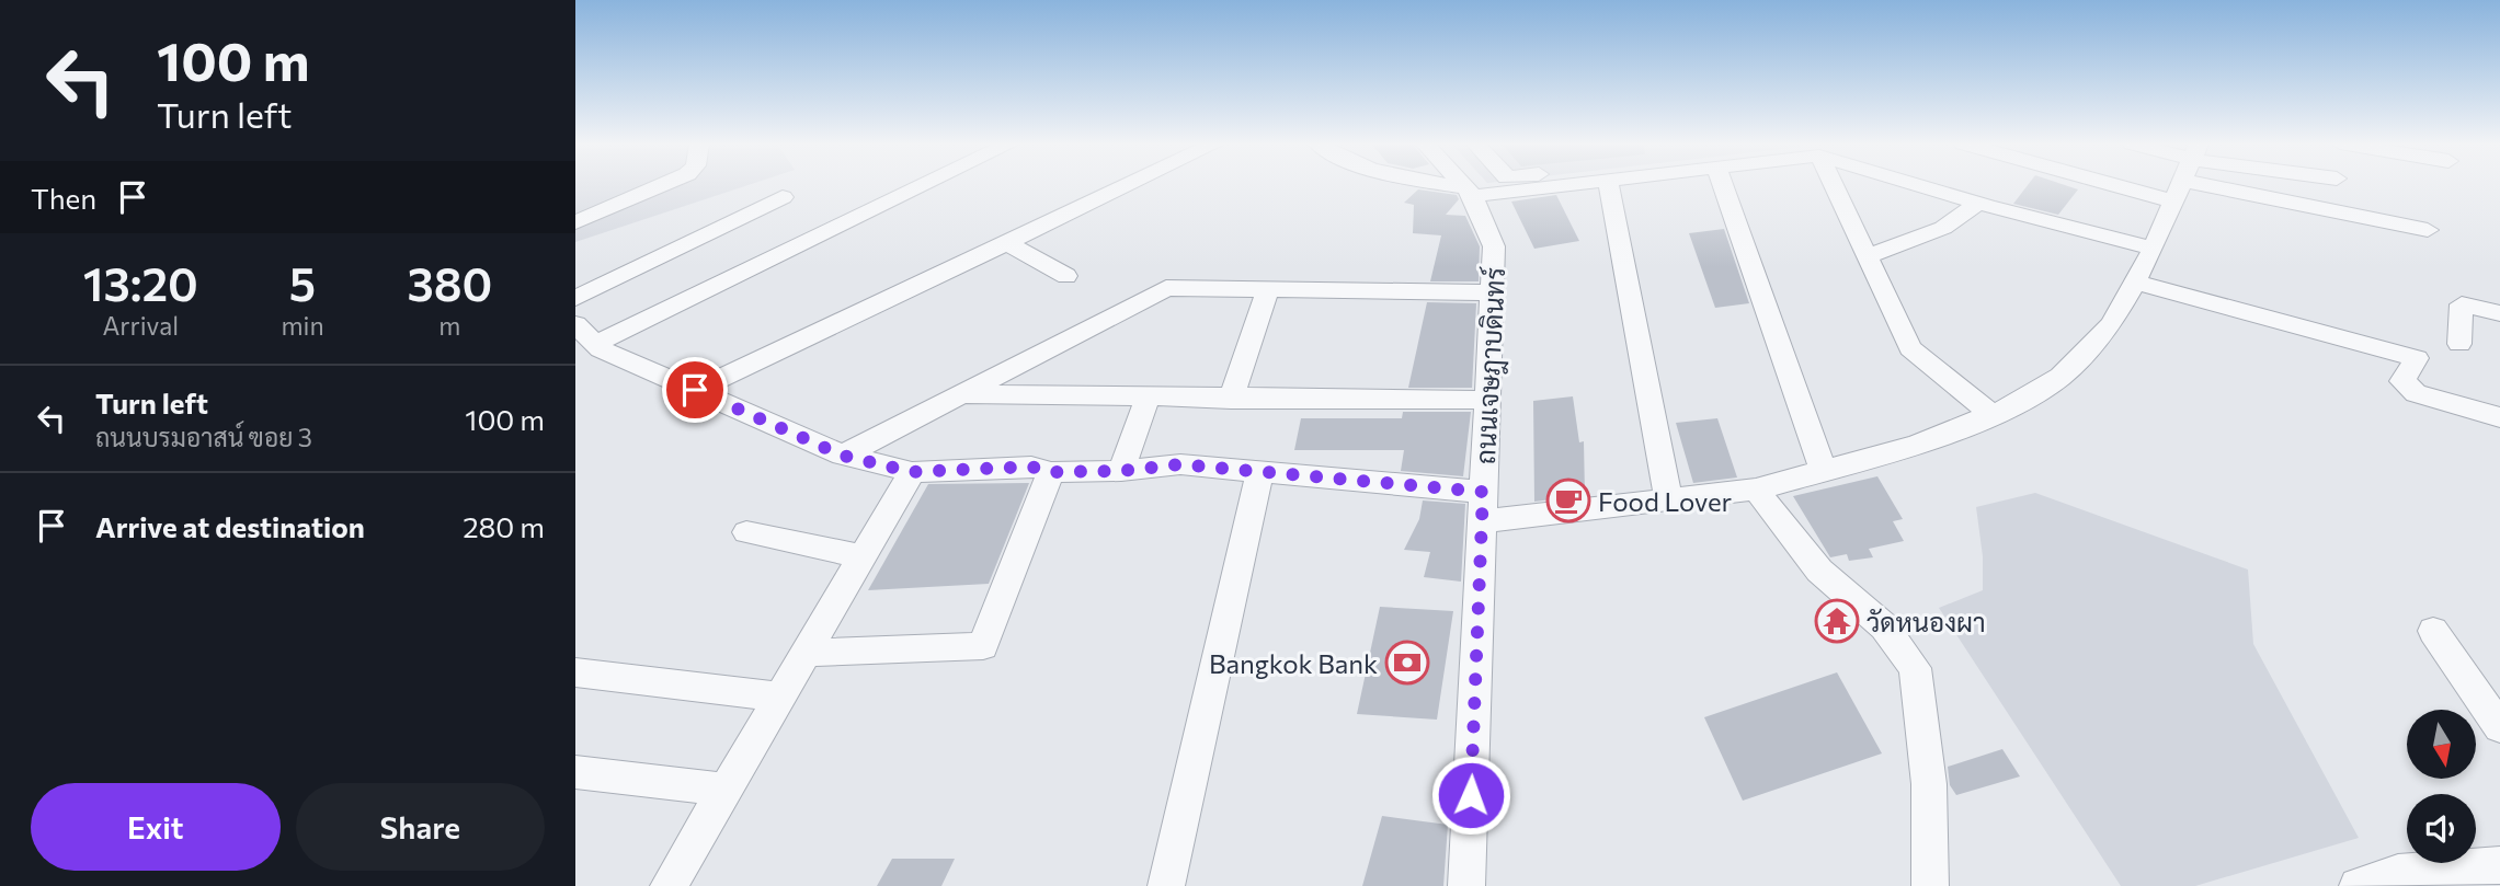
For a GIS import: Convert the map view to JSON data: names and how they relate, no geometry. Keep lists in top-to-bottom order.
{
  "streets": {
    "street": ["ถนนเจษฎาบดินทร์"]
  },
  "places": {
    "cafe": ["Food Lover"],
    "temple": ["วัดหนองผา"],
    "bank": ["Bangkok Bank"]
  },
  "north": "bottom",
  "page": {
    "turn": ["100 m", "Turn left"],
    "then": "Then",
    "eta": [
      "13:20",
      "Arrival",
      "5",
      "min",
      "380",
      "m"
    ],
    "list": [
      {
        "name": "Turn left",
        "note": "ถนนบรมอาสน์ ฃอย 3",
        "value": "100 m"
      },
      {
        "name": "Arrive at destination",
        "value": "280 m"
      }
    ],
    "buttons": ["Exit", "Share"]
  }
}
